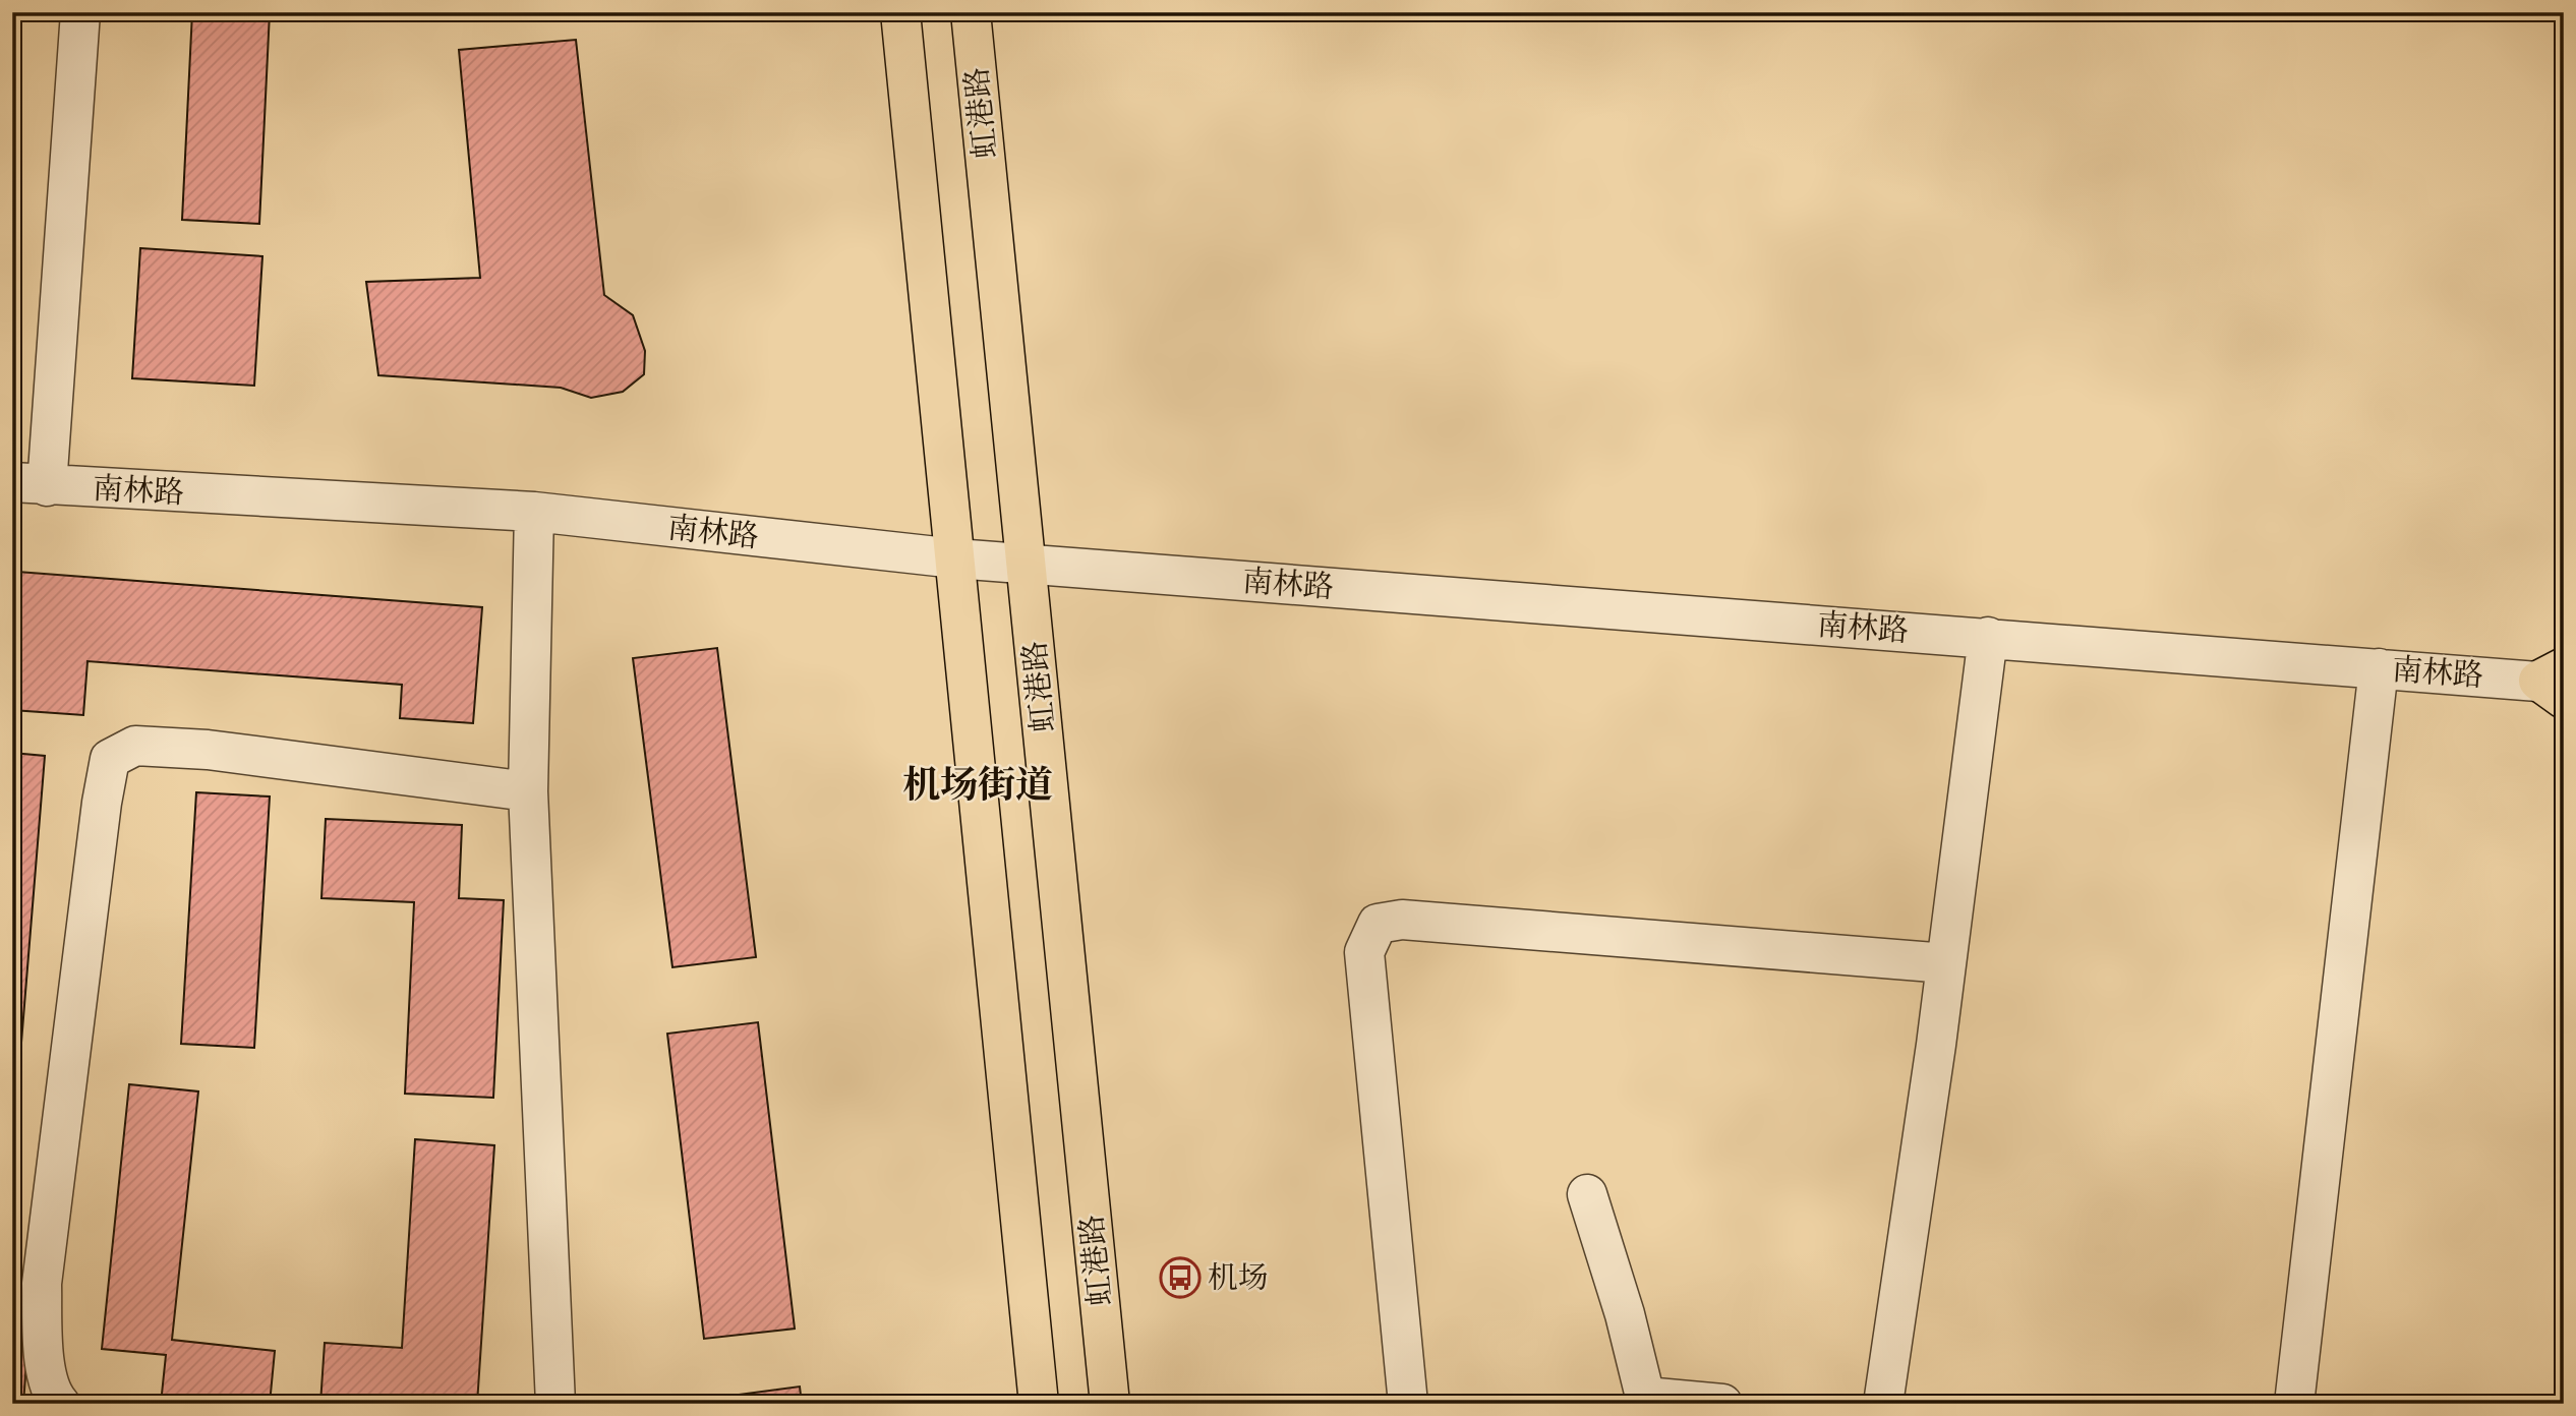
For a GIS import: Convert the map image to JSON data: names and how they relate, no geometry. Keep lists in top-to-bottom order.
{
  "streets": {
    "highway": ["虹港路"],
    "street": ["南林路"]
  },
  "crossings": [
    ["虹港路", "南林路"]
  ],
  "districts": ["机场街道"],
  "places": {
    "bus stop": ["机场"]
  }
}
